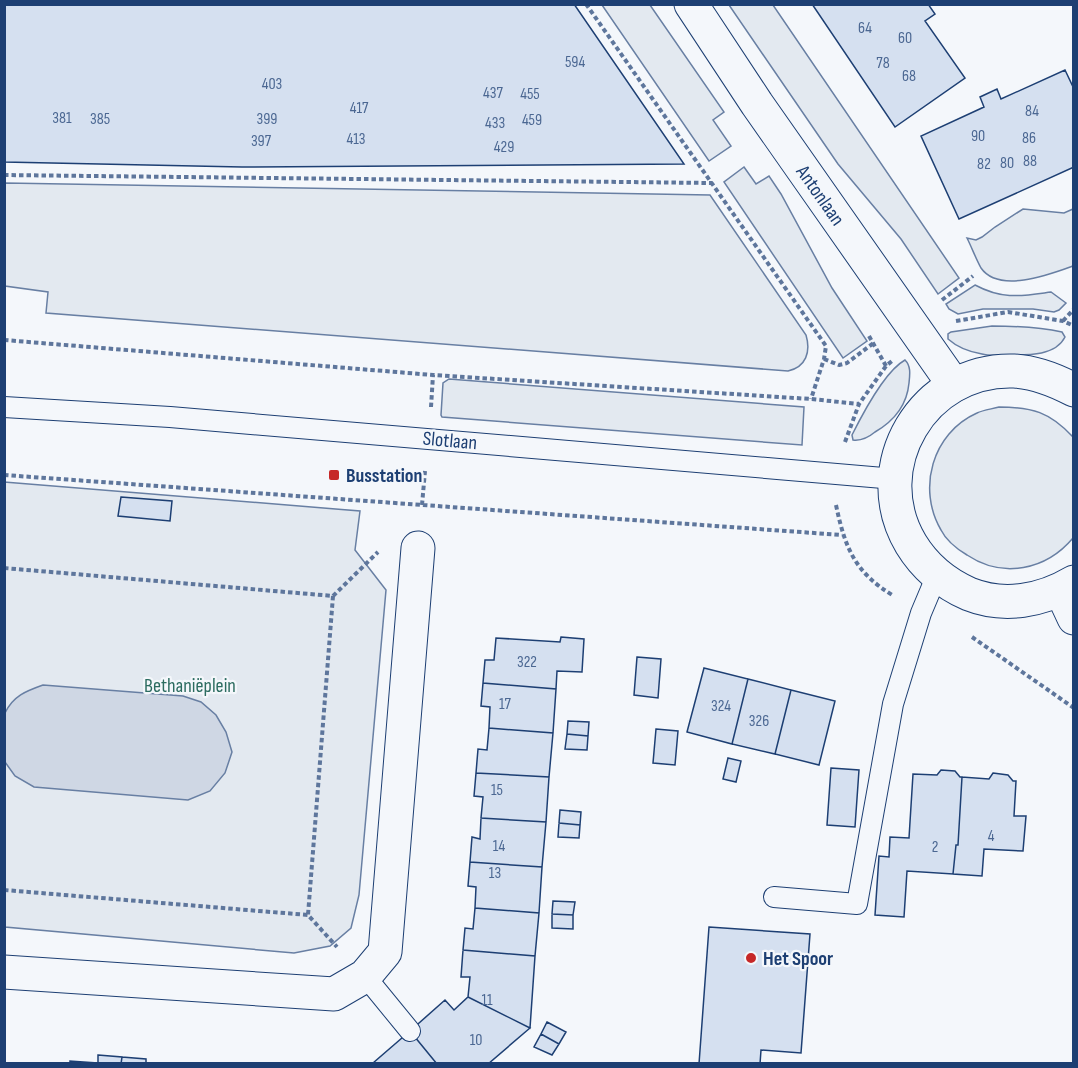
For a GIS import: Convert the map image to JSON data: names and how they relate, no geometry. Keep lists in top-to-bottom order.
{
  "streets": {
    "street": ["Antonlaan"],
    "lane": ["Slotlaan"]
  },
  "parks": ["Bethaniëplein"],
  "places": {
    "transit": ["Busstation"],
    "other": ["Het Spoor"]
  },
  "house_numbers": [
    "64",
    "60",
    "594",
    "78",
    "68",
    "403",
    "437",
    "455",
    "417",
    "84",
    "381",
    "385",
    "399",
    "459",
    "433",
    "90",
    "86",
    "413",
    "397",
    "429",
    "88",
    "80",
    "82",
    "322",
    "17",
    "324",
    "326",
    "15",
    "4",
    "14",
    "2",
    "13",
    "11",
    "10"
  ]
}
